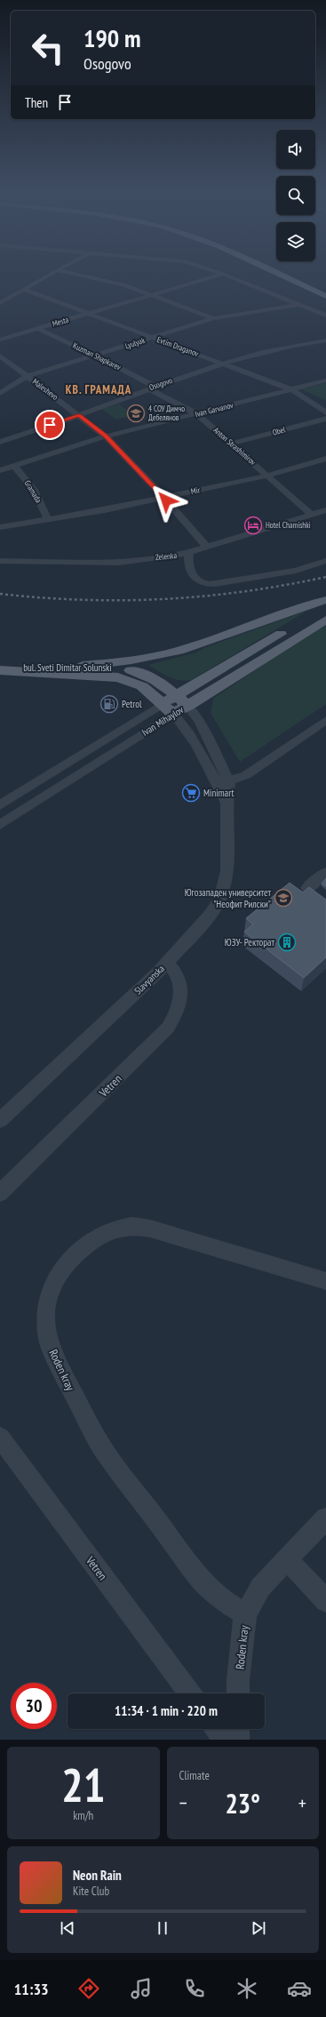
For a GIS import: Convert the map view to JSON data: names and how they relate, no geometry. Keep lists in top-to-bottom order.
{
  "streets": {
    "main road": ["bul. Sveti Dimitar Solunski", "Ivan Mihaylov"],
    "street": [
      "Mesta",
      "Lyulyak",
      "Evtim Draganov",
      "Kuzman Shapkarev",
      "Osogovo",
      "Maleshevo",
      "Ivan Garvanov",
      "Obel",
      "Anton Strashimirov",
      "Mir",
      "Gramada",
      "Zelenka",
      "Slavyanska",
      "Vetren",
      "Roden kray"
    ]
  },
  "crossings": [
    ["Mesta", "Evtim Draganov"],
    ["Mesta", "Kuzman Shapkarev"],
    ["Lyulyak", "Evtim Draganov"],
    ["Lyulyak", "Kuzman Shapkarev"],
    ["Lyulyak", "Maleshevo"],
    ["Evtim Draganov", "Osogovo"],
    ["Evtim Draganov", "Ivan Garvanov"],
    ["Kuzman Shapkarev", "Osogovo"],
    ["Kuzman Shapkarev", "Anton Strashimirov"],
    ["Osogovo", "Maleshevo"],
    ["Osogovo", "Anton Strashimirov"],
    ["Maleshevo", "Ivan Garvanov"],
    ["Maleshevo", "Mir"],
    ["Maleshevo", "Zelenka"],
    ["Ivan Garvanov", "Anton Strashimirov"],
    ["Ivan Garvanov", "Gramada"],
    ["Obel", "Anton Strashimirov"],
    ["Anton Strashimirov", "Mir"],
    ["Anton Strashimirov", "Zelenka"],
    ["Mir", "Gramada"],
    ["bul. Sveti Dimitar Solunski", "Ivan Mihaylov"],
    ["bul. Sveti Dimitar Solunski", "Slavyanska"],
    ["Ivan Mihaylov", "Slavyanska"],
    ["Slavyanska", "Vetren"]
  ],
  "districts": ["КВ. ГРАМАДА"],
  "places": {
    "school or university": ["4 СОУ Димчо Дебелянов", "Югозападен университет \"Неофит Рилски\""],
    "hotel": ["Hotel Chamishki"],
    "fuel station": ["Petrol"],
    "supermarket": ["Minimart"],
    "building": ["ЮЗУ- Ректорат"]
  },
  "page": {
    "turn": ["190 m", "Osogovo"],
    "then": "Then",
    "limit": "30",
    "trip": "11:34 · 1 min · 220 m",
    "tile": [
      ["21", "km/h"],
      "Climate"
    ],
    "heat": ["−", "23°", "+"],
    "song": ["Neon Rain", "Kite Club"],
    "tabs": "11:33"
  }
}
